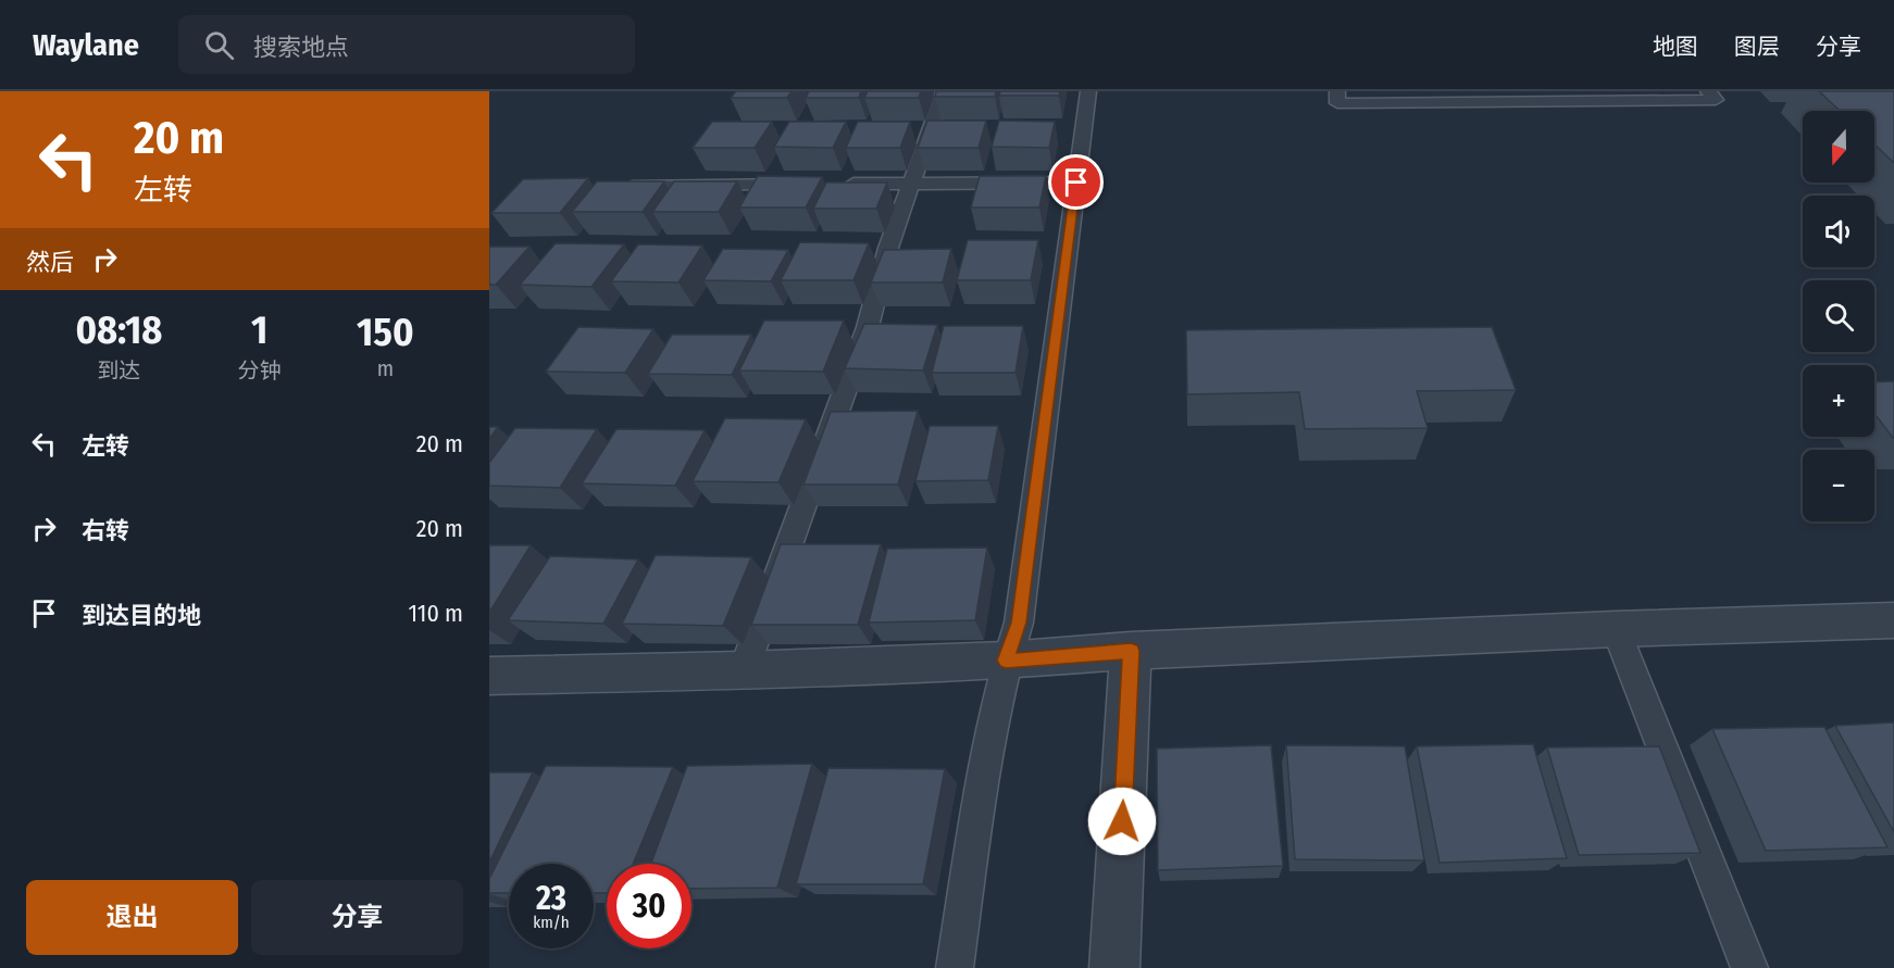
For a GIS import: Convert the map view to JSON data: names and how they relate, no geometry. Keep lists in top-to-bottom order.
{
  "north": "bottom",
  "page": {
    "header": "Waylane",
    "search": "搜索地点",
    "nav": ["地图", "图层", "分享"],
    "turn": ["20 m", "左转"],
    "map_buttons": ["+", "−"],
    "then": "然后",
    "eta": [
      "08:18",
      "到达",
      "1",
      "分钟",
      "150",
      "m"
    ],
    "list": [
      {
        "name": "左转",
        "value": "20 m"
      },
      {
        "name": "右转",
        "value": "20 m"
      },
      {
        "name": "到达目的地",
        "value": "110 m"
      }
    ],
    "speed": "23 km/h",
    "limit": "30",
    "buttons": ["退出", "分享"]
  }
}
